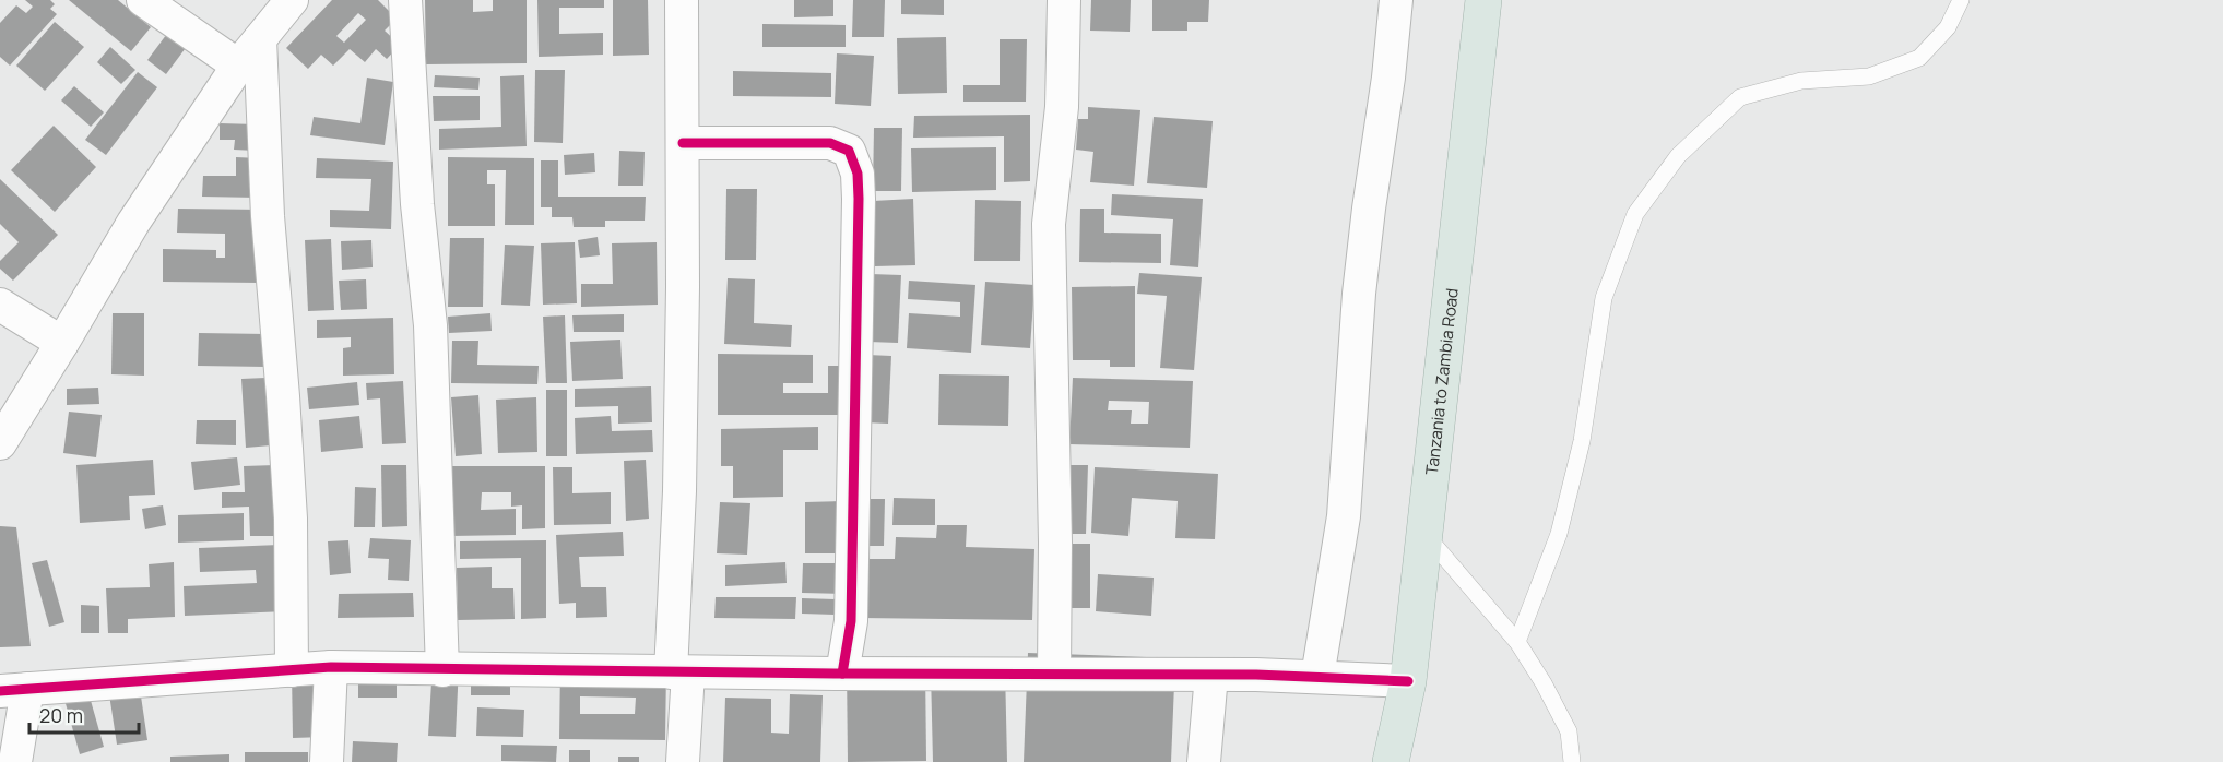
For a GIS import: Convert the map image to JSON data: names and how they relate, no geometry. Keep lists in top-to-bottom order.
{
  "streets": {
    "highway": ["Tanzania to Zambia Road"]
  },
  "scale_bar": "20 m"
}
